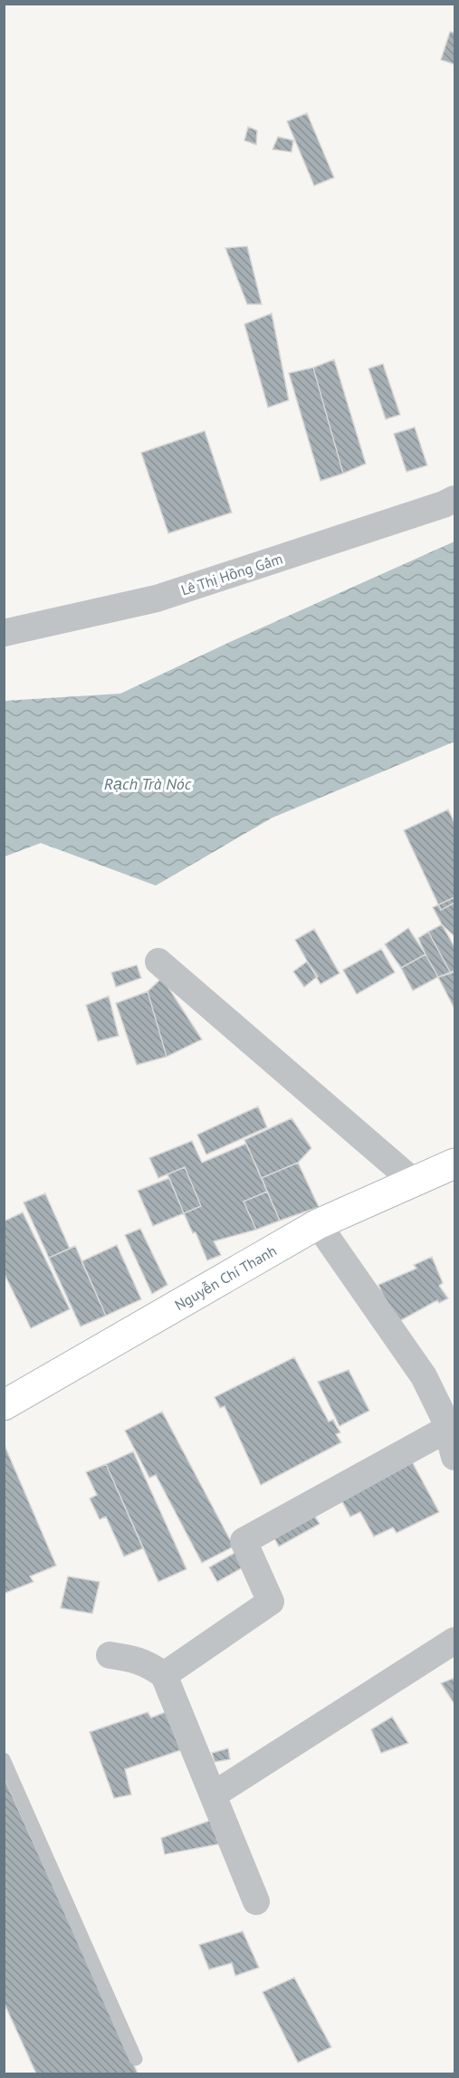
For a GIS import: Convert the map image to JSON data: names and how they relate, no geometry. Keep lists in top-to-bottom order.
{
  "streets": {
    "main road": ["Nguyễn Chí Thanh"],
    "street": ["Lê Thị Hồng Gấm"]
  },
  "water": ["Rạch Trà Nóc"]
}
